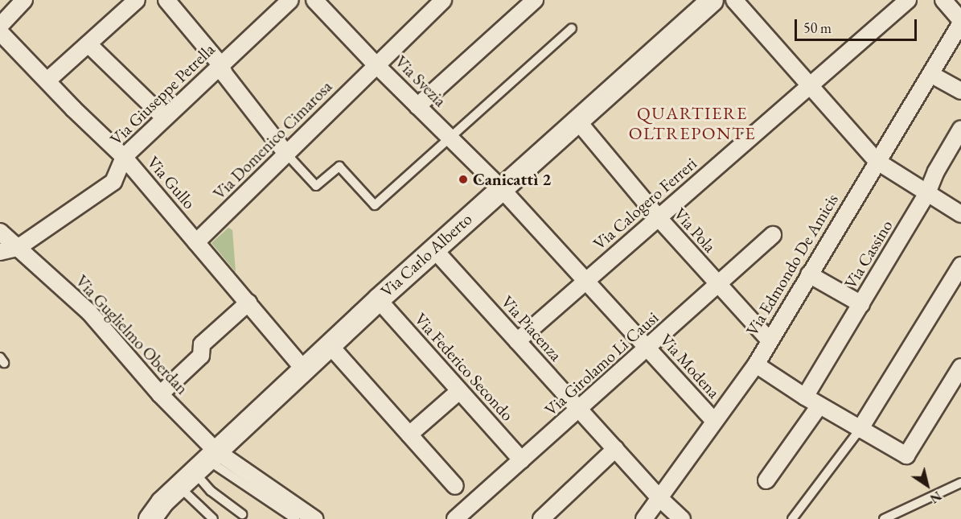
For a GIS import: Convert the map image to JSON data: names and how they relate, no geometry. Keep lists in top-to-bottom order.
{
  "streets": {
    "main road": ["Via Carlo Alberto"],
    "street": [
      "Via Svezia",
      "Via Giuseppe Petrella",
      "Via Domenico Cimarosa",
      "Via Gullo",
      "Via Calogero Ferreri",
      "Via Pola",
      "Via Cassino",
      "Via Edmondo De Amicis",
      "Via Piacenza",
      "Via Guglielmo Oberdan",
      "Via Girolamo Li Causi",
      "Via Modena",
      "Via Federico Secondo"
    ]
  },
  "crossings": [
    ["Via Svezia", "Via Domenico Cimarosa"],
    ["Via Svezia", "Via Carlo Alberto"],
    ["Via Svezia", "Via Modena"],
    ["Via Giuseppe Petrella", "Via Gullo"],
    ["Via Giuseppe Petrella", "Via Guglielmo Oberdan"],
    ["Via Domenico Cimarosa", "Via Gullo"],
    ["Via Gullo", "Via Carlo Alberto"],
    ["Via Calogero Ferreri", "Via Pola"],
    ["Via Calogero Ferreri", "Via Piacenza"],
    ["Via Calogero Ferreri", "Via Modena"],
    ["Via Pola", "Via Carlo Alberto"],
    ["Via Pola", "Via Edmondo De Amicis"],
    ["Via Pola", "Via Girolamo Li Causi"],
    ["Via Carlo Alberto", "Via Piacenza"],
    ["Via Carlo Alberto", "Via Guglielmo Oberdan"],
    ["Via Carlo Alberto", "Via Modena"],
    ["Via Carlo Alberto", "Via Federico Secondo"],
    ["Via Edmondo De Amicis", "Via Piacenza"],
    ["Via Edmondo De Amicis", "Via Modena"],
    ["Via Piacenza", "Via Girolamo Li Causi"],
    ["Via Girolamo Li Causi", "Via Modena"],
    ["Via Girolamo Li Causi", "Via Federico Secondo"]
  ],
  "districts": ["QUARTIERE OLTREPONTE"],
  "places": ["Canicattì 2"],
  "scale_bar": "50 m",
  "north": "bottom right"
}
